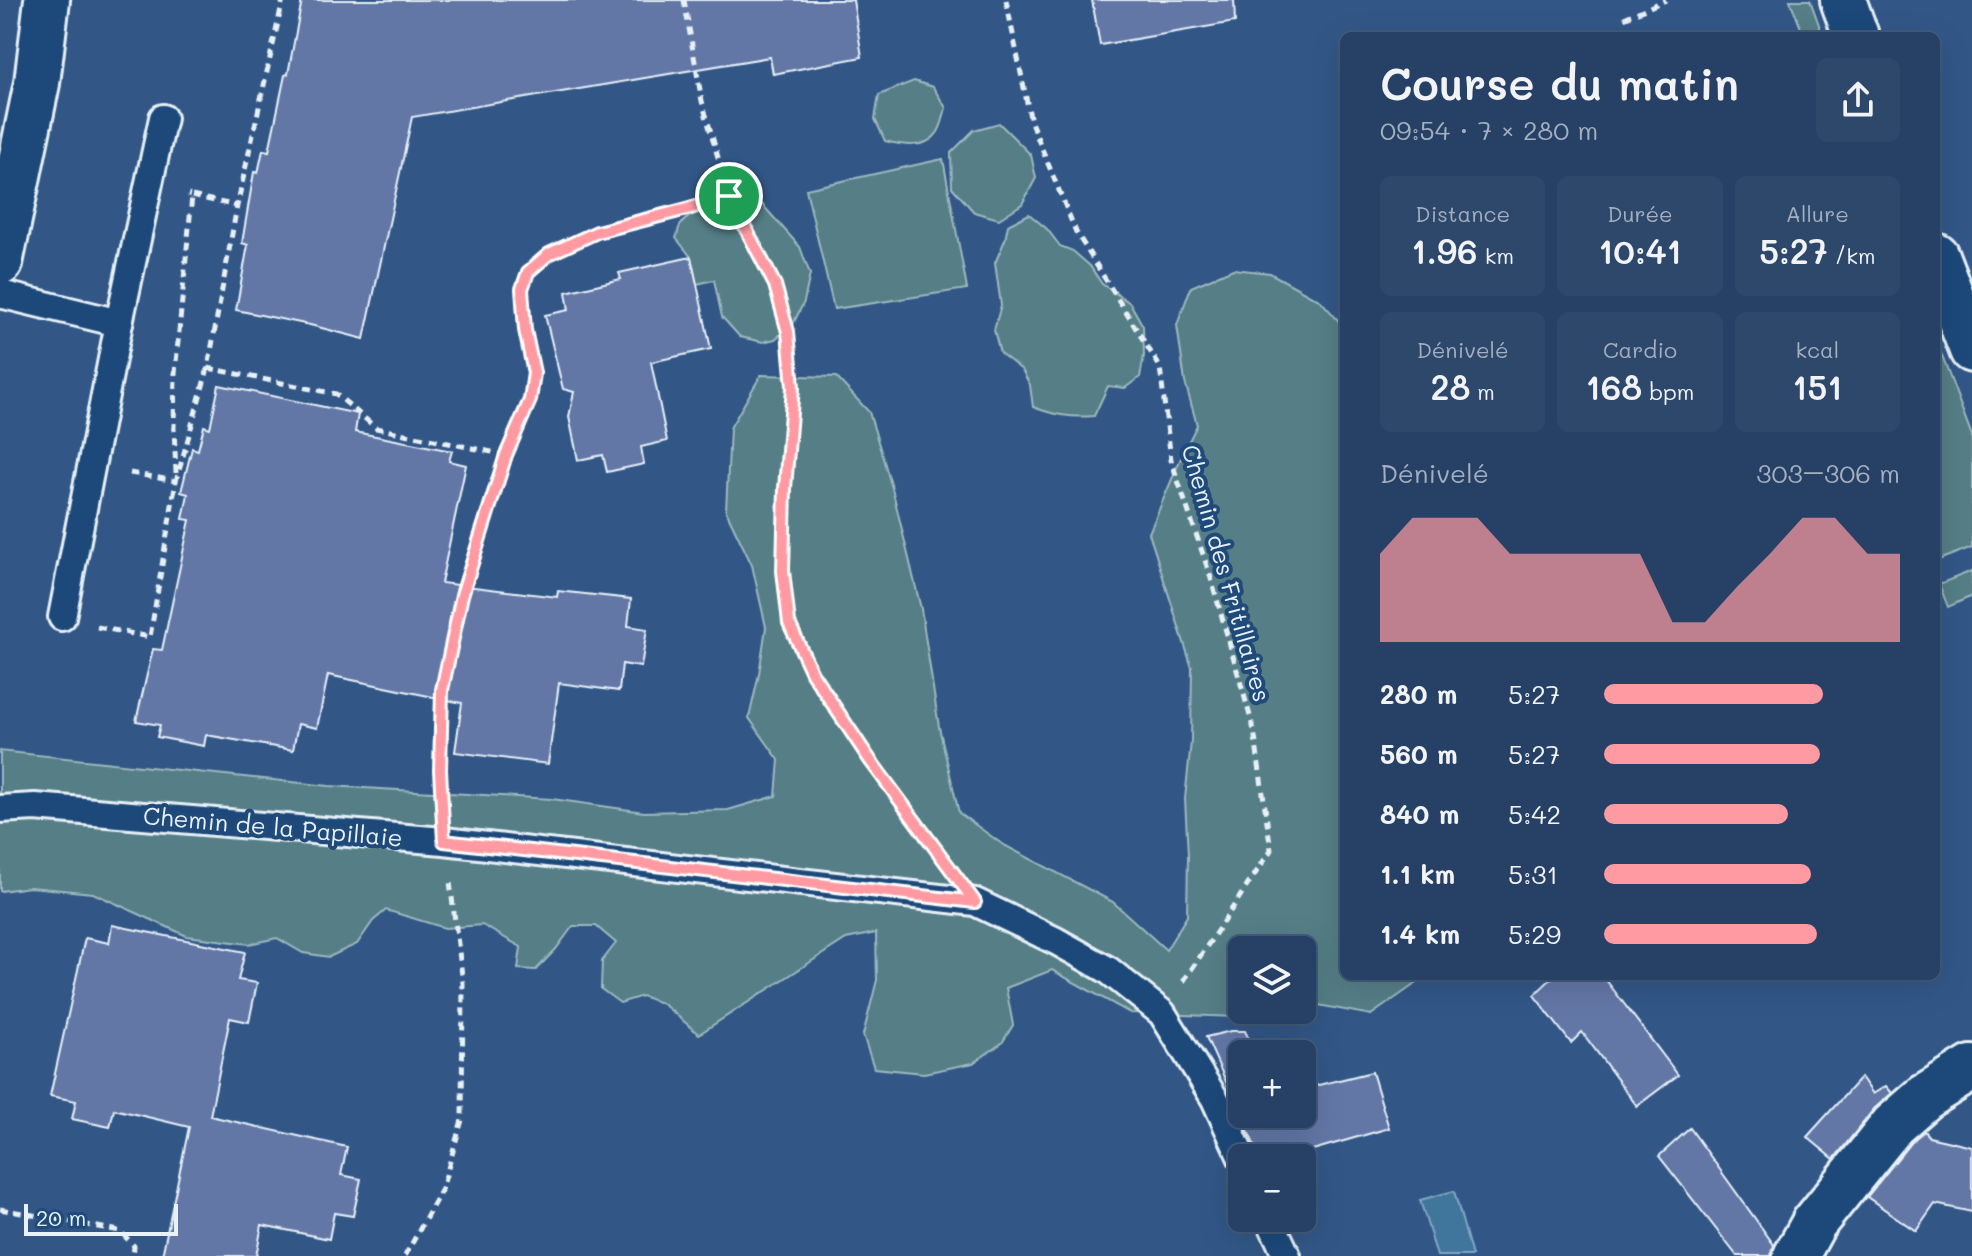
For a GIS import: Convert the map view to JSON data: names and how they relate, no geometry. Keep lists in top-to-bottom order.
{
  "streets": {
    "lane": ["Chemin de la Papillaie"],
    "path": ["Chemin des Fritillaires"]
  },
  "crossings": [
    ["Chemin des Fritillaires", "Chemin de la Papillaie"]
  ],
  "scale_bar": "20 m",
  "page": {
    "heading": ["Course du matin", "09:54 · 7 × 280 m"],
    "stats": [
      ["Distance", "1.96 km"],
      ["Durée", "10:41"],
      ["Allure", "5:27 /km"],
      ["Dénivelé", "28 m"],
      ["Cardio", "168 bpm"],
      ["kcal", "151"]
    ],
    "chart": ["Dénivelé", "303–306 m"],
    "list": [
      {
        "name": "280 m",
        "note": "5:27"
      },
      {
        "name": "560 m",
        "note": "5:27"
      },
      {
        "name": "840 m",
        "note": "5:42"
      },
      {
        "name": "1.1 km",
        "note": "5:31"
      },
      {
        "name": "1.4 km",
        "note": "5:29"
      }
    ],
    "map_buttons": ["+", "−"],
    "scale": "20 m"
  }
}
